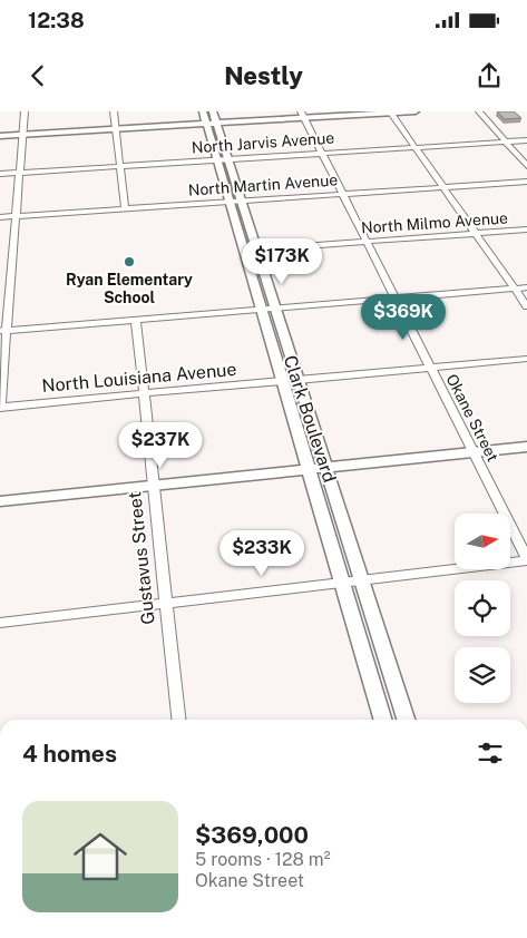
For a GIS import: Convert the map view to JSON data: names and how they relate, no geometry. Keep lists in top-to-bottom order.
{
  "streets": {
    "main road": ["Clark Boulevard"],
    "street": [
      "North Jarvis Avenue",
      "North Martin Avenue",
      "North Milmo Avenue",
      "North Louisiana Avenue",
      "Okane Street",
      "Gustavus Street"
    ]
  },
  "crossings": [
    ["North Jarvis Avenue", "Okane Street"],
    ["North Jarvis Avenue", "Clark Boulevard"],
    ["North Martin Avenue", "Okane Street"],
    ["North Martin Avenue", "Clark Boulevard"],
    ["North Milmo Avenue", "Okane Street"],
    ["North Milmo Avenue", "Clark Boulevard"],
    ["North Louisiana Avenue", "Clark Boulevard"],
    ["North Louisiana Avenue", "Gustavus Street"]
  ],
  "places": ["Ryan Elementary School"],
  "north": "right",
  "page": {
    "status": "12:38",
    "header": "Nestly",
    "price": [
      "$173K",
      "$369K",
      "$237K",
      "$233K"
    ],
    "heading": "4 homes",
    "list": [
      {
        "name": "$369,000",
        "note": "5 rooms · 128 m² · Okane Street"
      }
    ]
  }
}
